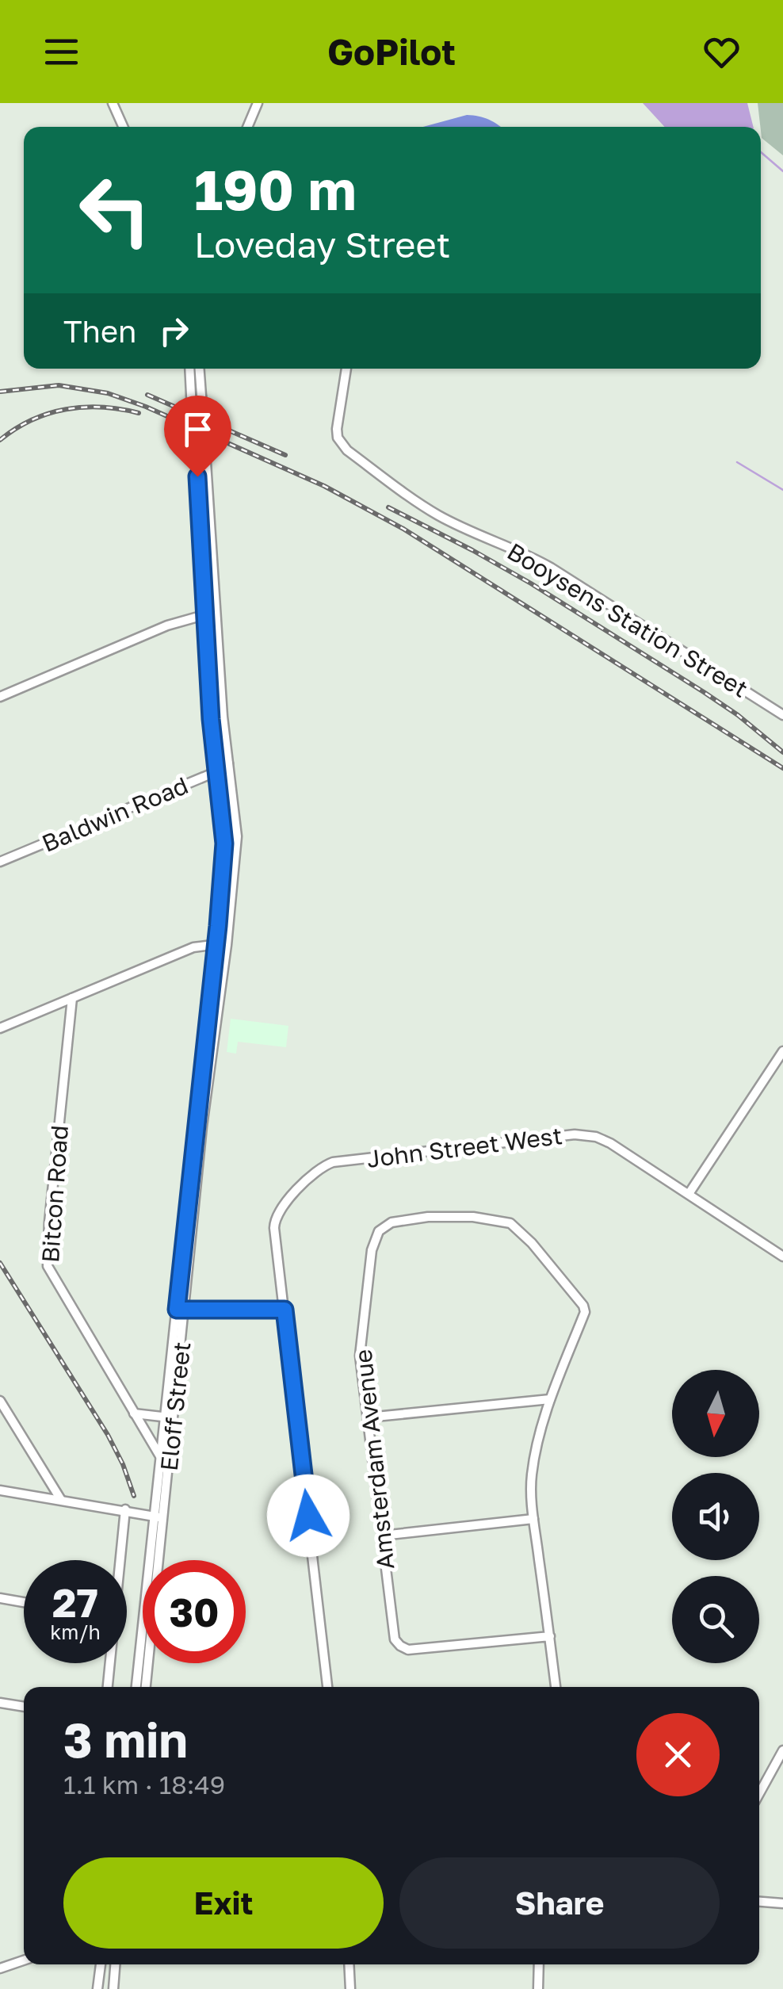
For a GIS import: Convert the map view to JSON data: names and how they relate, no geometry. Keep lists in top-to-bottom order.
{
  "streets": {
    "street": [
      "Booysens Station Street",
      "Baldwin Road",
      "John Street West",
      "Bitcon Road",
      "Eloff Street",
      "Amsterdam Avenue"
    ]
  },
  "crossings": [
    ["Baldwin Road", "Eloff Street"],
    ["Bitcon Road", "Eloff Street"]
  ],
  "north": "bottom",
  "page": {
    "header": "GoPilot",
    "turn": ["190 m", "Loveday Street"],
    "then": "Then",
    "speed": "27 km/h",
    "limit": "30",
    "heading": ["3 min", "1.1 km · 18:49"],
    "buttons": ["Exit", "Share"]
  }
}
